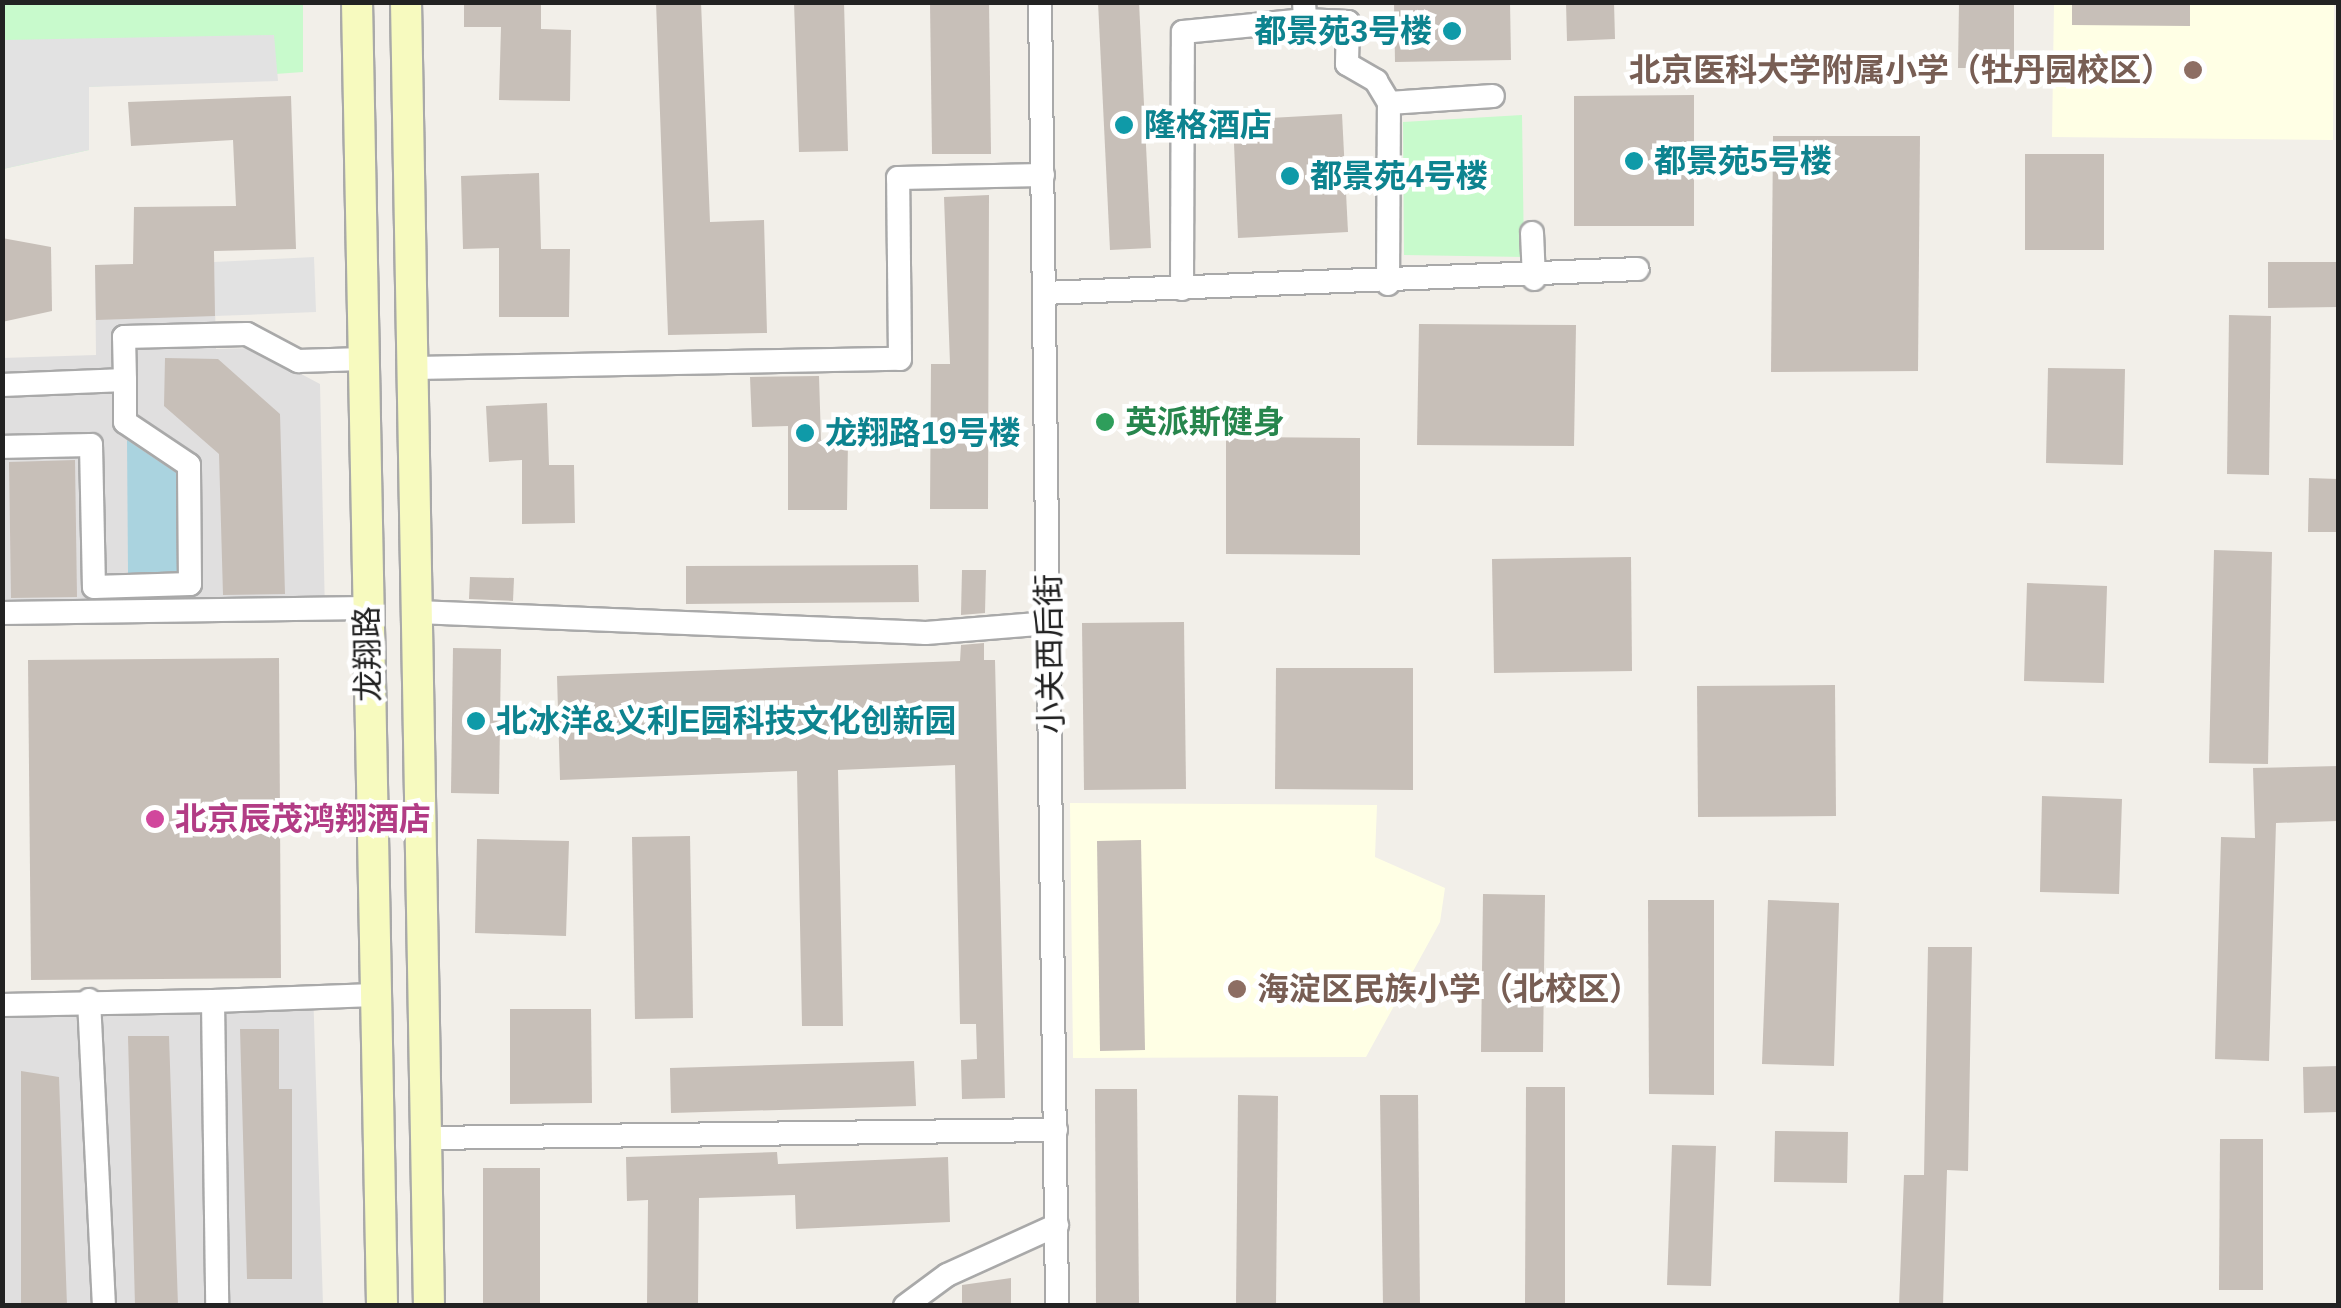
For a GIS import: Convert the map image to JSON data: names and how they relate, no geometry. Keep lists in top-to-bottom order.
{
  "streets": {
    "street": ["龙翔路", "小关西后街"]
  },
  "places": [
    "都景苑3号楼",
    "北京医科大学附属小学（牡丹园校区）",
    "隆格酒店",
    "都景苑5号楼",
    "都景苑4号楼",
    "英派斯健身",
    "龙翔路19号楼",
    "北冰洋&义利E园科技文化创新园",
    "北京辰茂鸿翔酒店",
    "海淀区民族小学（北校区）"
  ]
}
